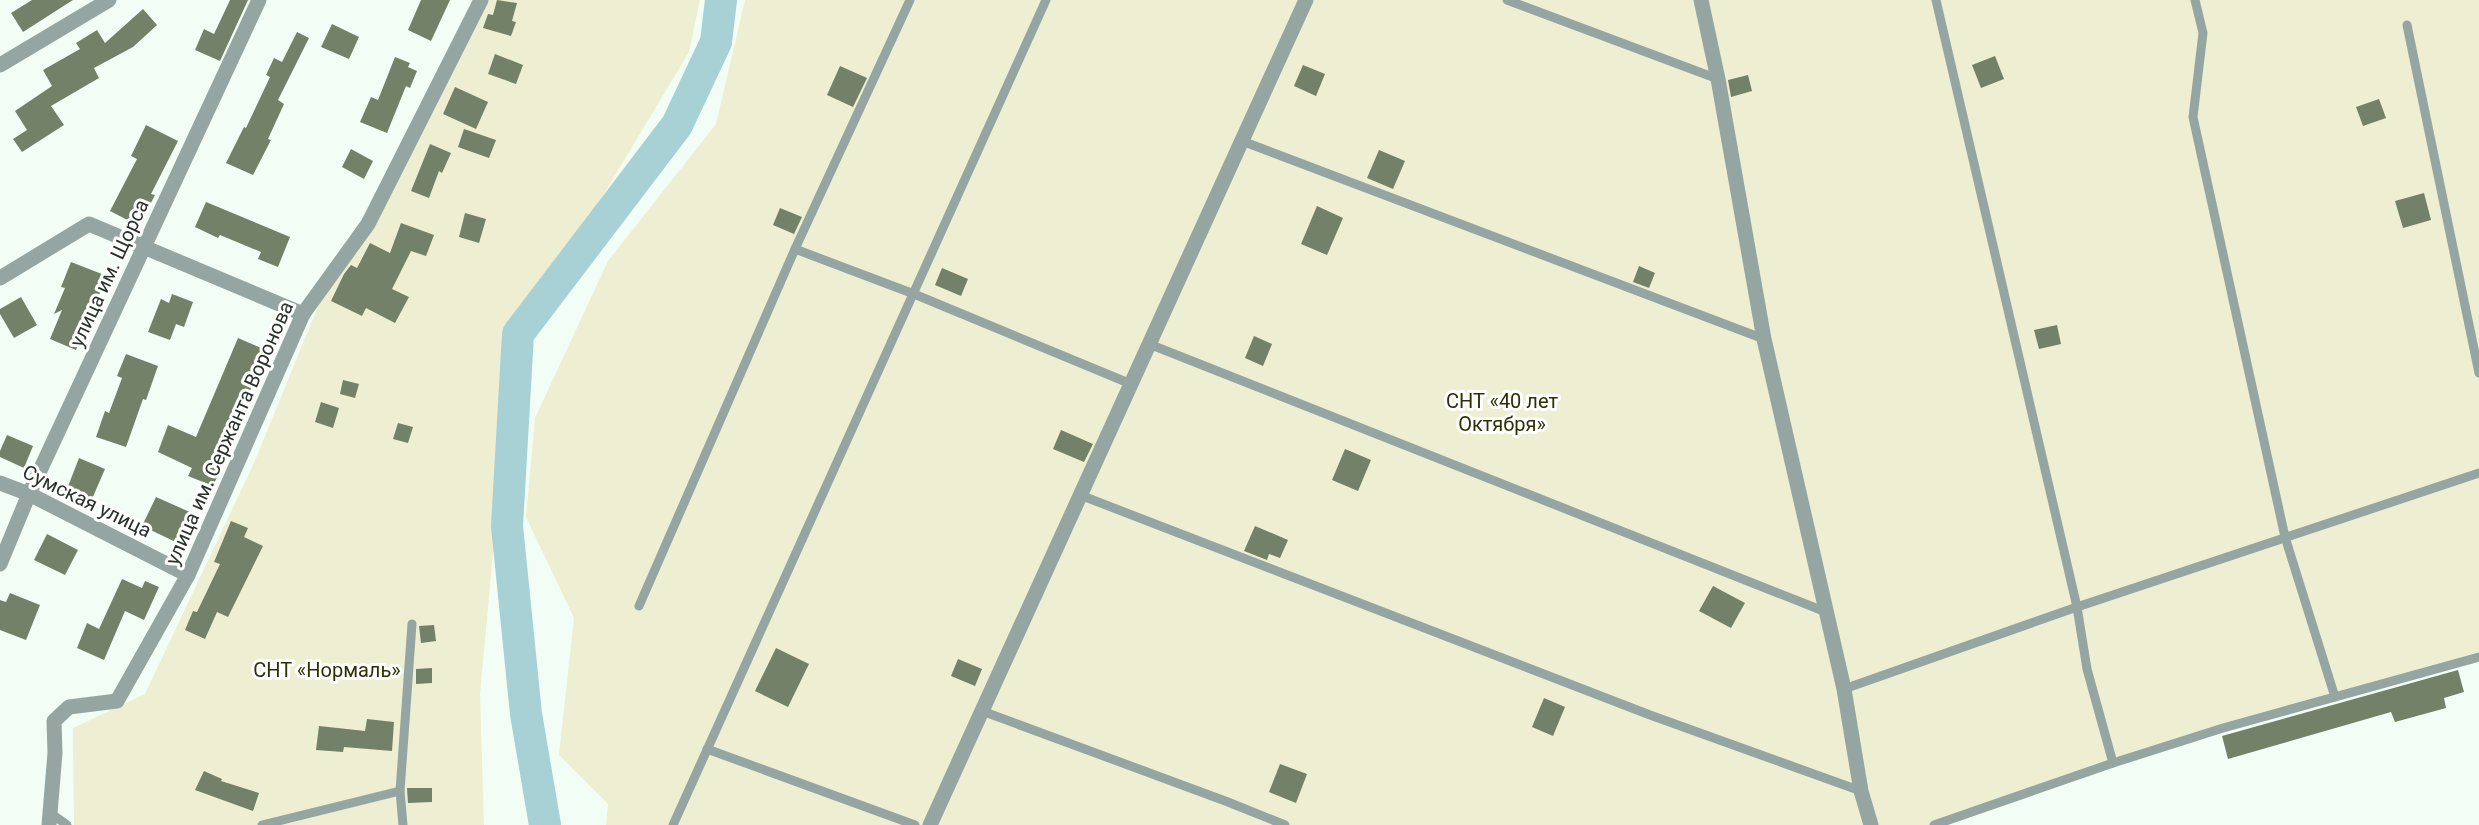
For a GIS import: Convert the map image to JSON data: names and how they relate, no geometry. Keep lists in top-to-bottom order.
{
  "streets": {
    "street": ["улица им. Щорса", "улица им. Сержанта Воронова", "Сумская улица"]
  },
  "crossings": [
    ["улица им. Щорса", "Сумская улица"],
    ["улица им. Сержанта Воронова", "Сумская улица"]
  ],
  "parks": ["СНТ «40 лет Октября»", "СНТ «Нормаль»"]
}
